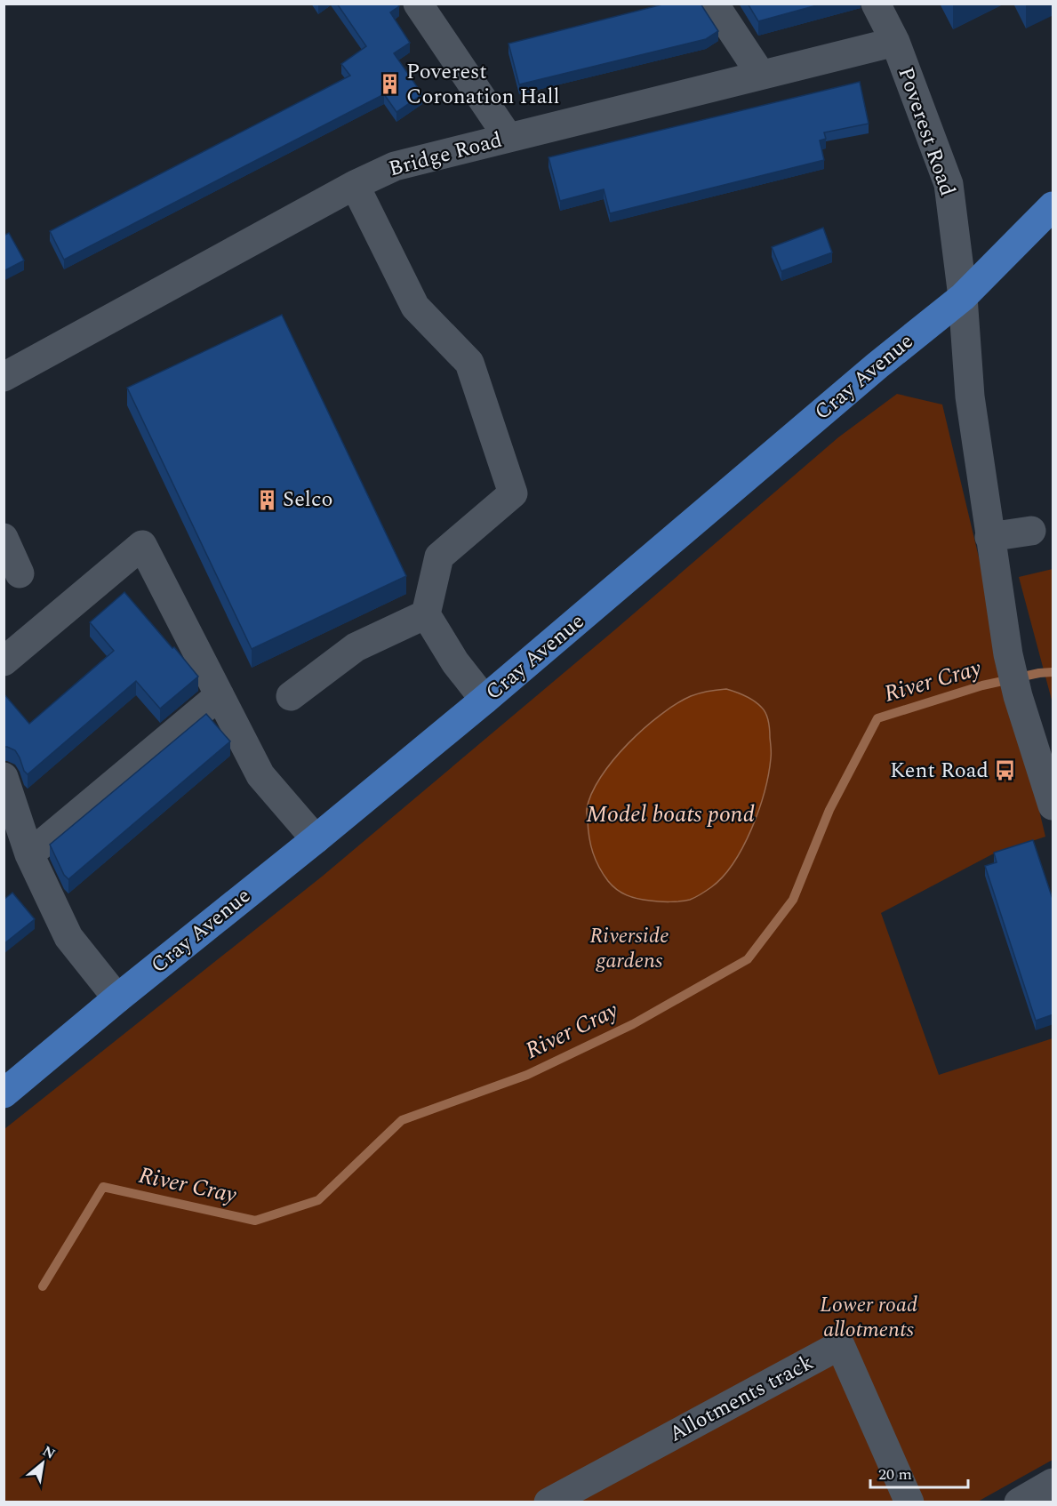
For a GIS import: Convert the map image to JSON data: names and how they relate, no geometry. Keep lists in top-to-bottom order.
{
  "streets": {
    "main road": ["Cray Avenue"],
    "street": ["Poverest Road", "Bridge Road", "Allotments track"]
  },
  "crossings": [
    ["Poverest Road", "Bridge Road"],
    ["Poverest Road", "Cray Avenue"]
  ],
  "water": ["River Cray", "Model boats pond"],
  "parks": ["Riverside gardens", "Lower road allotments"],
  "places": {
    "building": ["Poverest Coronation Hall", "Selco"],
    "bus stop": ["Kent Road"]
  },
  "scale_bar": "20 m",
  "north": "top right"
}
